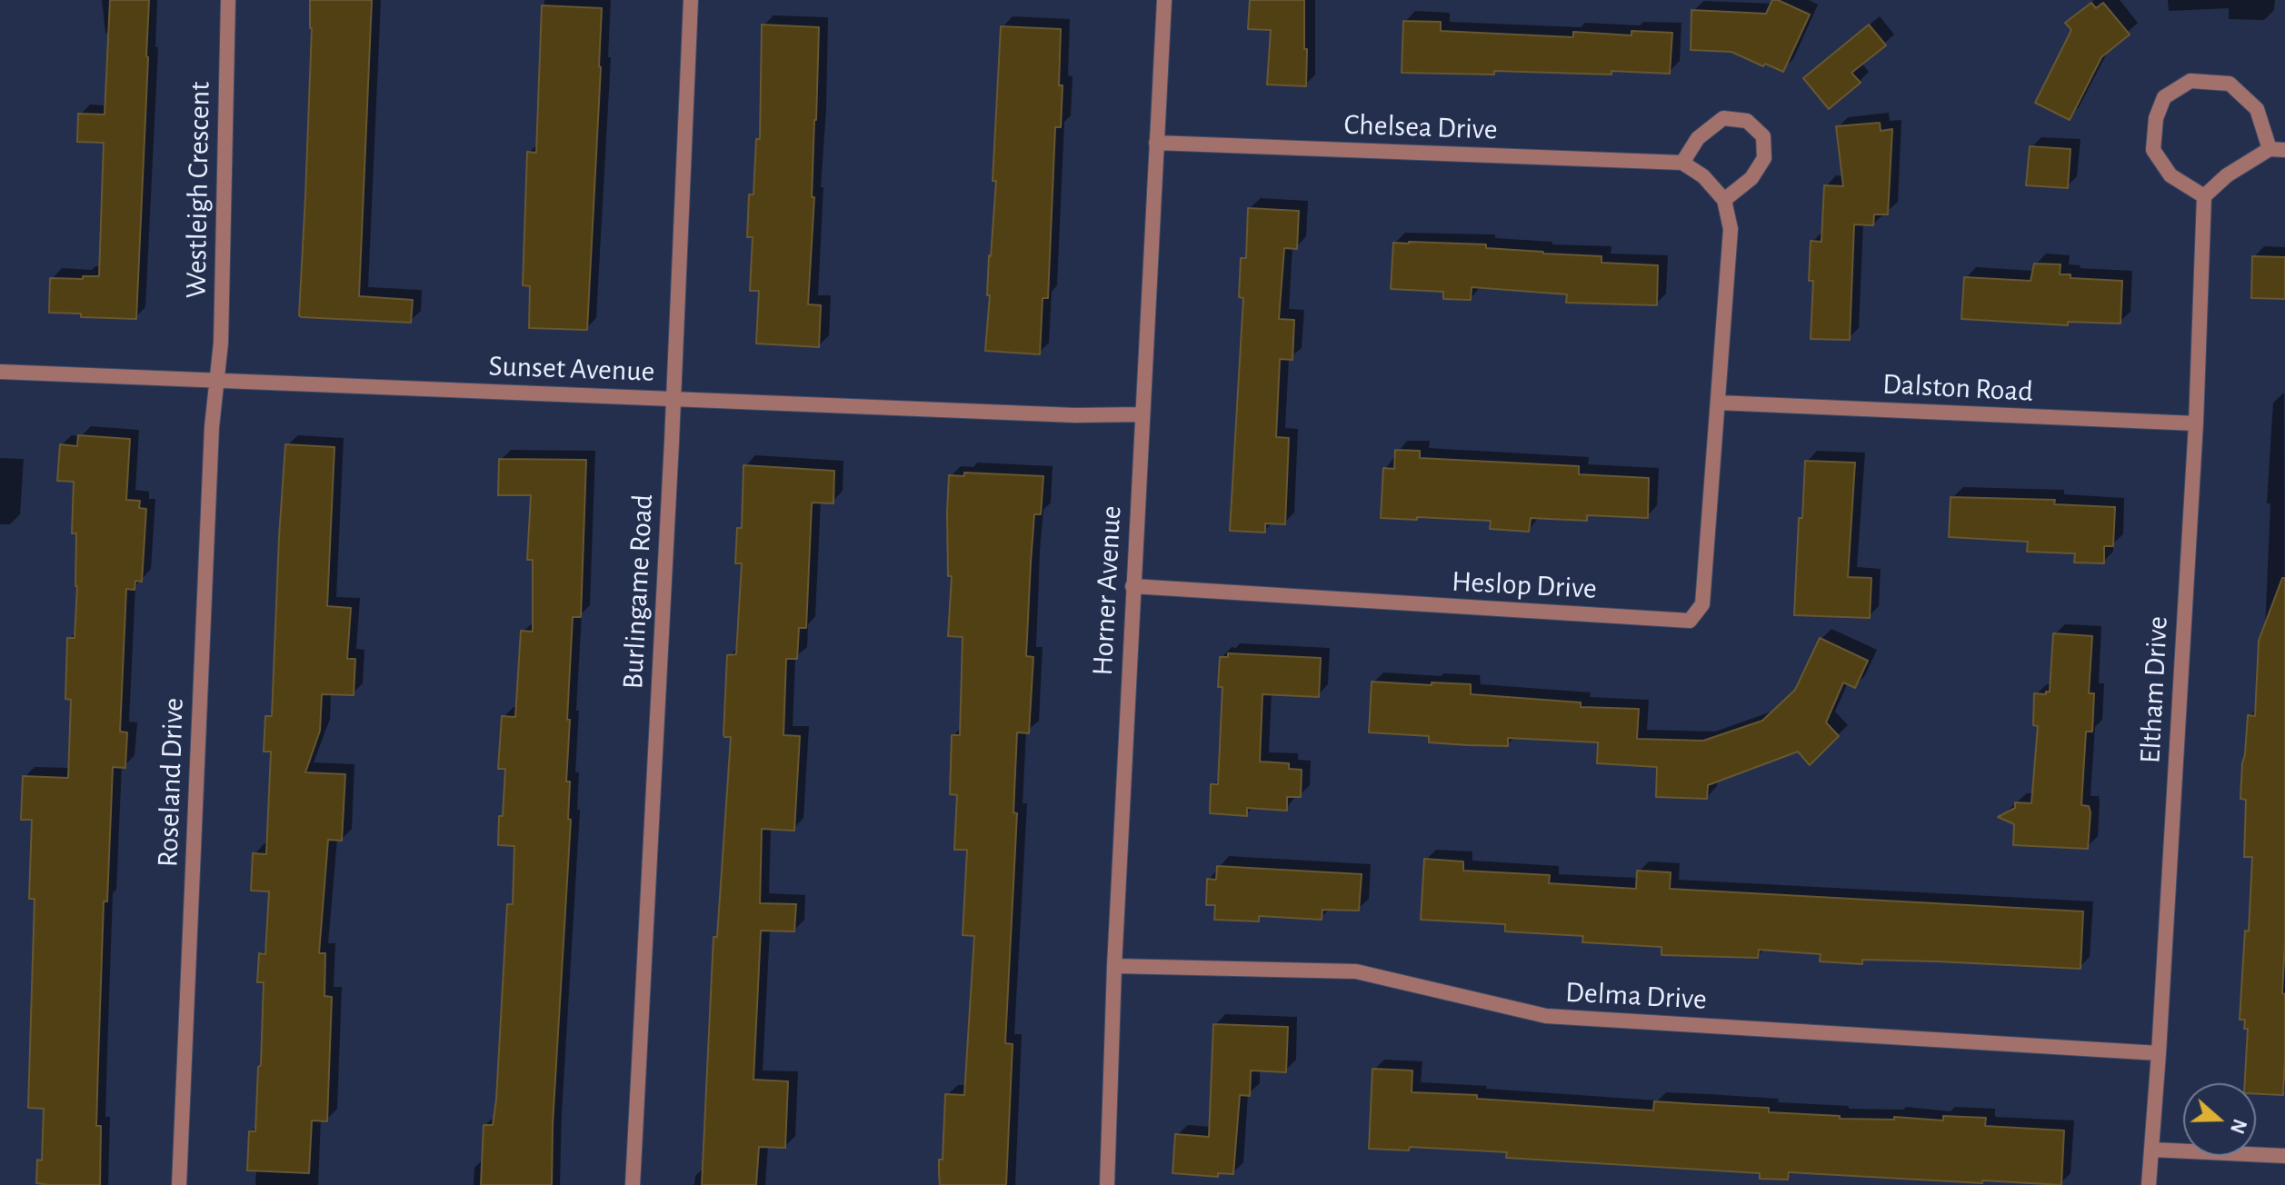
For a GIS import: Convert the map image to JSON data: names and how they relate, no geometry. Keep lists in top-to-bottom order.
{
  "streets": {
    "street": [
      "Chelsea Drive",
      "Westleigh Crescent",
      "Sunset Avenue",
      "Dalston Road",
      "Heslop Drive",
      "Horner Avenue",
      "Burlingame Road",
      "Eltham Drive",
      "Roseland Drive",
      "Delma Drive"
    ]
  },
  "crossings": [
    ["Chelsea Drive", "Horner Avenue"],
    ["Westleigh Crescent", "Sunset Avenue"],
    ["Westleigh Crescent", "Roseland Drive"],
    ["Sunset Avenue", "Horner Avenue"],
    ["Sunset Avenue", "Burlingame Road"],
    ["Sunset Avenue", "Roseland Drive"],
    ["Dalston Road", "Heslop Drive"],
    ["Dalston Road", "Eltham Drive"],
    ["Heslop Drive", "Horner Avenue"],
    ["Horner Avenue", "Delma Drive"],
    ["Eltham Drive", "Delma Drive"]
  ],
  "north": "right"
}
